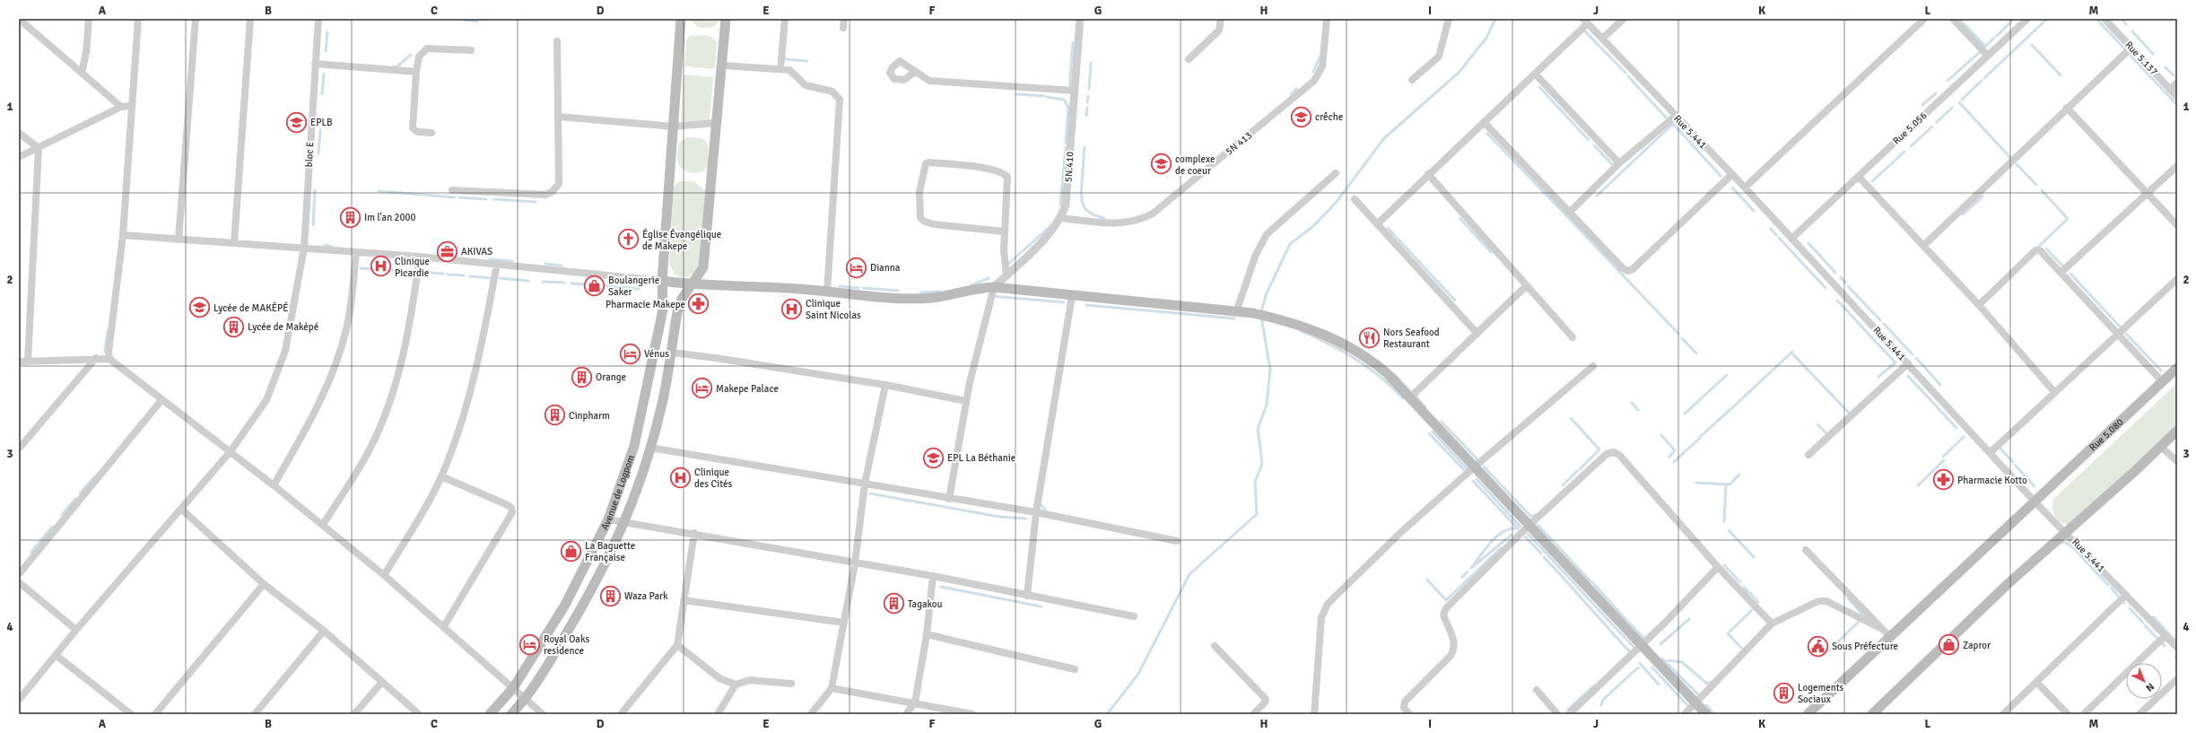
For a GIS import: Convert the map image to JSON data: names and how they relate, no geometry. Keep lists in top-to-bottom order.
{
  "streets": {
    "main road": ["Rue 5.080", "Avenue de Logpom"],
    "street": [
      "Rue 5.137",
      "Rue 5.056",
      "Rue 5.441",
      "5N 413",
      "bloc E",
      "5N.410"
    ]
  },
  "crossings": [
    ["Rue 5.056", "Rue 5.441"],
    ["Rue 5.441", "Rue 5.080"],
    ["5N 413", "5N.410"]
  ],
  "places": {
    "school or university": [
      "crêche",
      "EPLB",
      "complexe de coeur",
      "Lycée de MAKÉPÉ",
      "EPL La Béthanie"
    ],
    "building": [
      "Im l'an 2000",
      "Lycée de Maképé",
      "Orange",
      "Cinpharm",
      "Waza Park",
      "Tagakou",
      "Logements Sociaux"
    ],
    "church": ["Église Évangélique de Makepe"],
    "office": ["AKIVAS"],
    "hospital": ["Clinique Picardie", "Clinique Saint Nicolas", "Clinique des Cités"],
    "hotel": [
      "Dianna",
      "Vénus",
      "Makepe Palace",
      "Royal Oaks residence"
    ],
    "shop": ["Boulangerie Saker", "La Baguette Française", "Zapror"],
    "pharmacy": ["Pharmacie Makepe", "Pharmacie Kotto"],
    "restaurant": ["Nors Seafood Restaurant"],
    "public building": ["Sous Préfecture"]
  },
  "north": "bottom right",
  "grid": {
    "columns": [
      "A",
      "B",
      "C",
      "D",
      "E",
      "F",
      "G",
      "H",
      "I",
      "J",
      "K",
      "L",
      "M"
    ],
    "rows": [
      "1",
      "2",
      "3",
      "4"
    ]
  }
}
